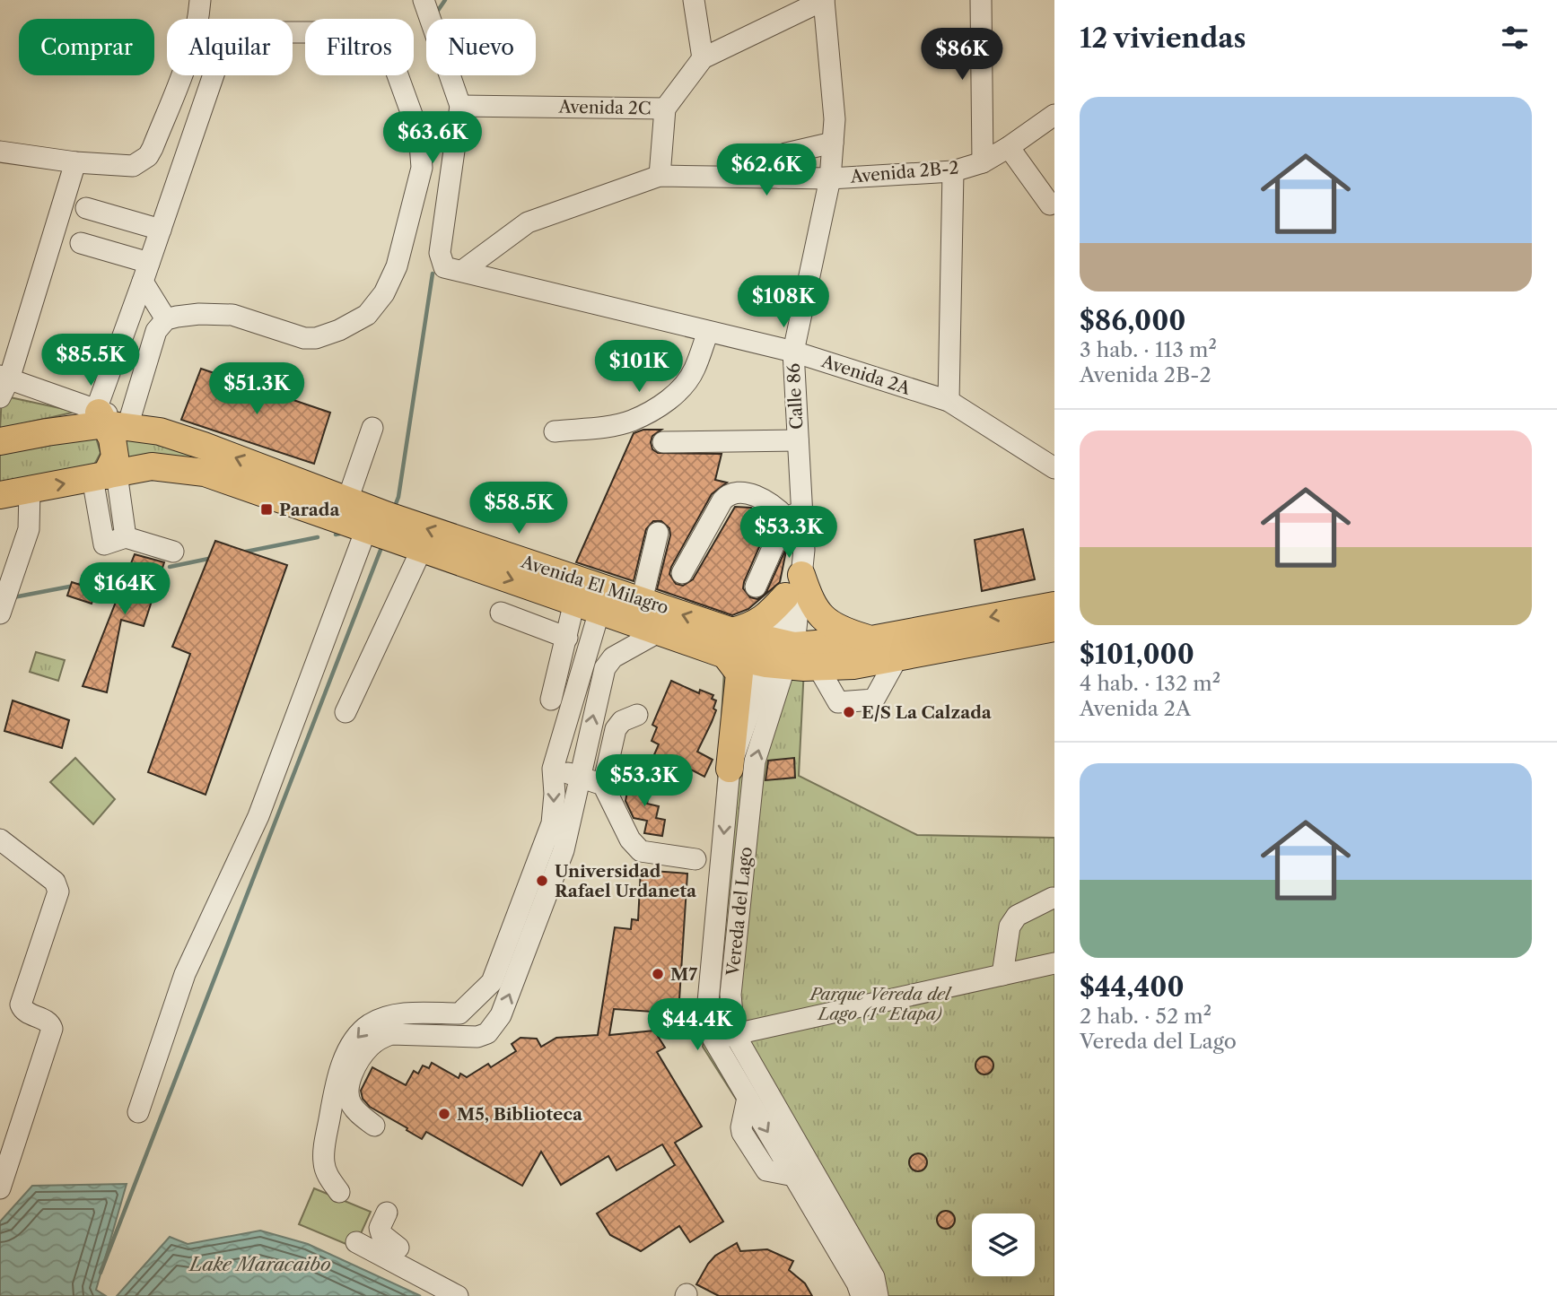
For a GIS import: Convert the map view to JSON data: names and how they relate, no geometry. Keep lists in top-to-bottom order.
{
  "streets": {
    "main road": ["Avenida El Milagro"],
    "street": [
      "Avenida 2C",
      "Avenida 2B-2",
      "Avenida 2A",
      "Calle 86",
      "Vereda del Lago"
    ]
  },
  "crossings": [
    ["Avenida 2C", "Calle 86"],
    ["Avenida 2B-2", "Avenida 2A"],
    ["Avenida 2B-2", "Calle 86"],
    ["Avenida 2A", "Calle 86"],
    ["Calle 86", "Avenida El Milagro"],
    ["Calle 86", "Vereda del Lago"],
    ["Avenida El Milagro", "Vereda del Lago"]
  ],
  "water": ["Lake Maracaibo"],
  "parks": ["Parque Vereda del Lago (1ª Etapa)"],
  "places": {
    "transit": ["Parada"],
    "other": [
      "E/S La Calzada",
      "Universidad Rafael Urdaneta",
      "M7",
      "M5, Biblioteca"
    ]
  },
  "page": {
    "heading": "12 viviendas",
    "chip": [
      "Comprar",
      "Alquilar",
      "Filtros",
      "Nuevo"
    ],
    "price": [
      "$86K",
      "$63.6K",
      "$62.6K",
      "$108K",
      "$85.5K",
      "$101K",
      "$51.3K",
      "$58.5K",
      "$53.3K",
      "$164K",
      "$53.3K",
      "$44.4K"
    ],
    "list": [
      {
        "name": "$86,000",
        "note": "3 hab. · 113 m² · Avenida 2B-2"
      },
      {
        "name": "$101,000",
        "note": "4 hab. · 132 m² · Avenida 2A"
      },
      {
        "name": "$44,400",
        "note": "2 hab. · 52 m² · Vereda del Lago"
      }
    ]
  }
}
